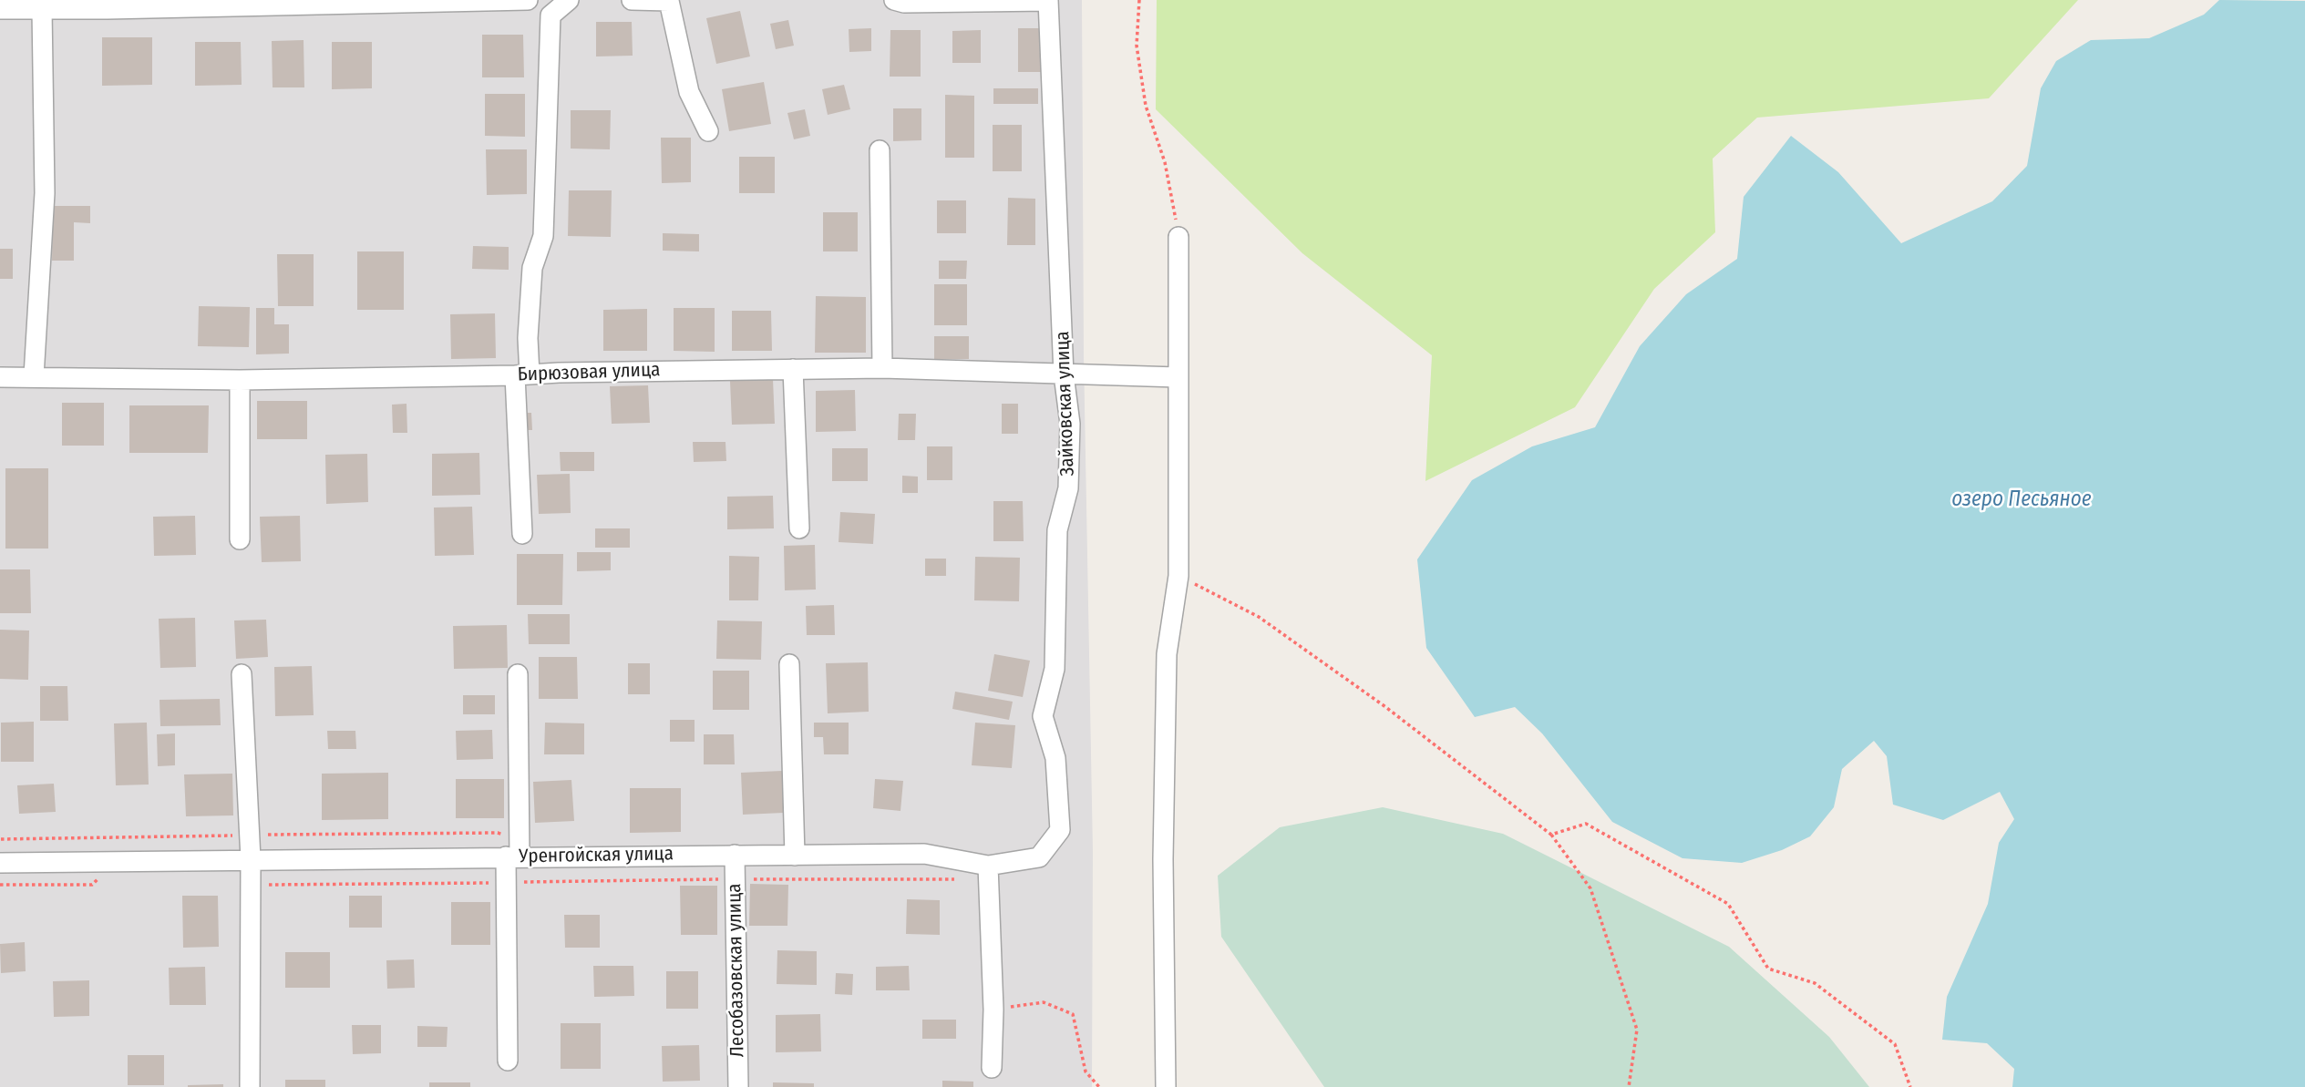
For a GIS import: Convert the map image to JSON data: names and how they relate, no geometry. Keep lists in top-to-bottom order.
{
  "streets": {
    "street": [
      "Бирюзовая улица",
      "Зайковская улица",
      "Уренгойская улица",
      "Лесобазовская улица"
    ]
  },
  "crossings": [
    ["Бирюзовая улица", "Зайковская улица"],
    ["Зайковская улица", "Уренгойская улица"],
    ["Уренгойская улица", "Лесобазовская улица"]
  ],
  "water": ["озеро Песьяное"]
}
